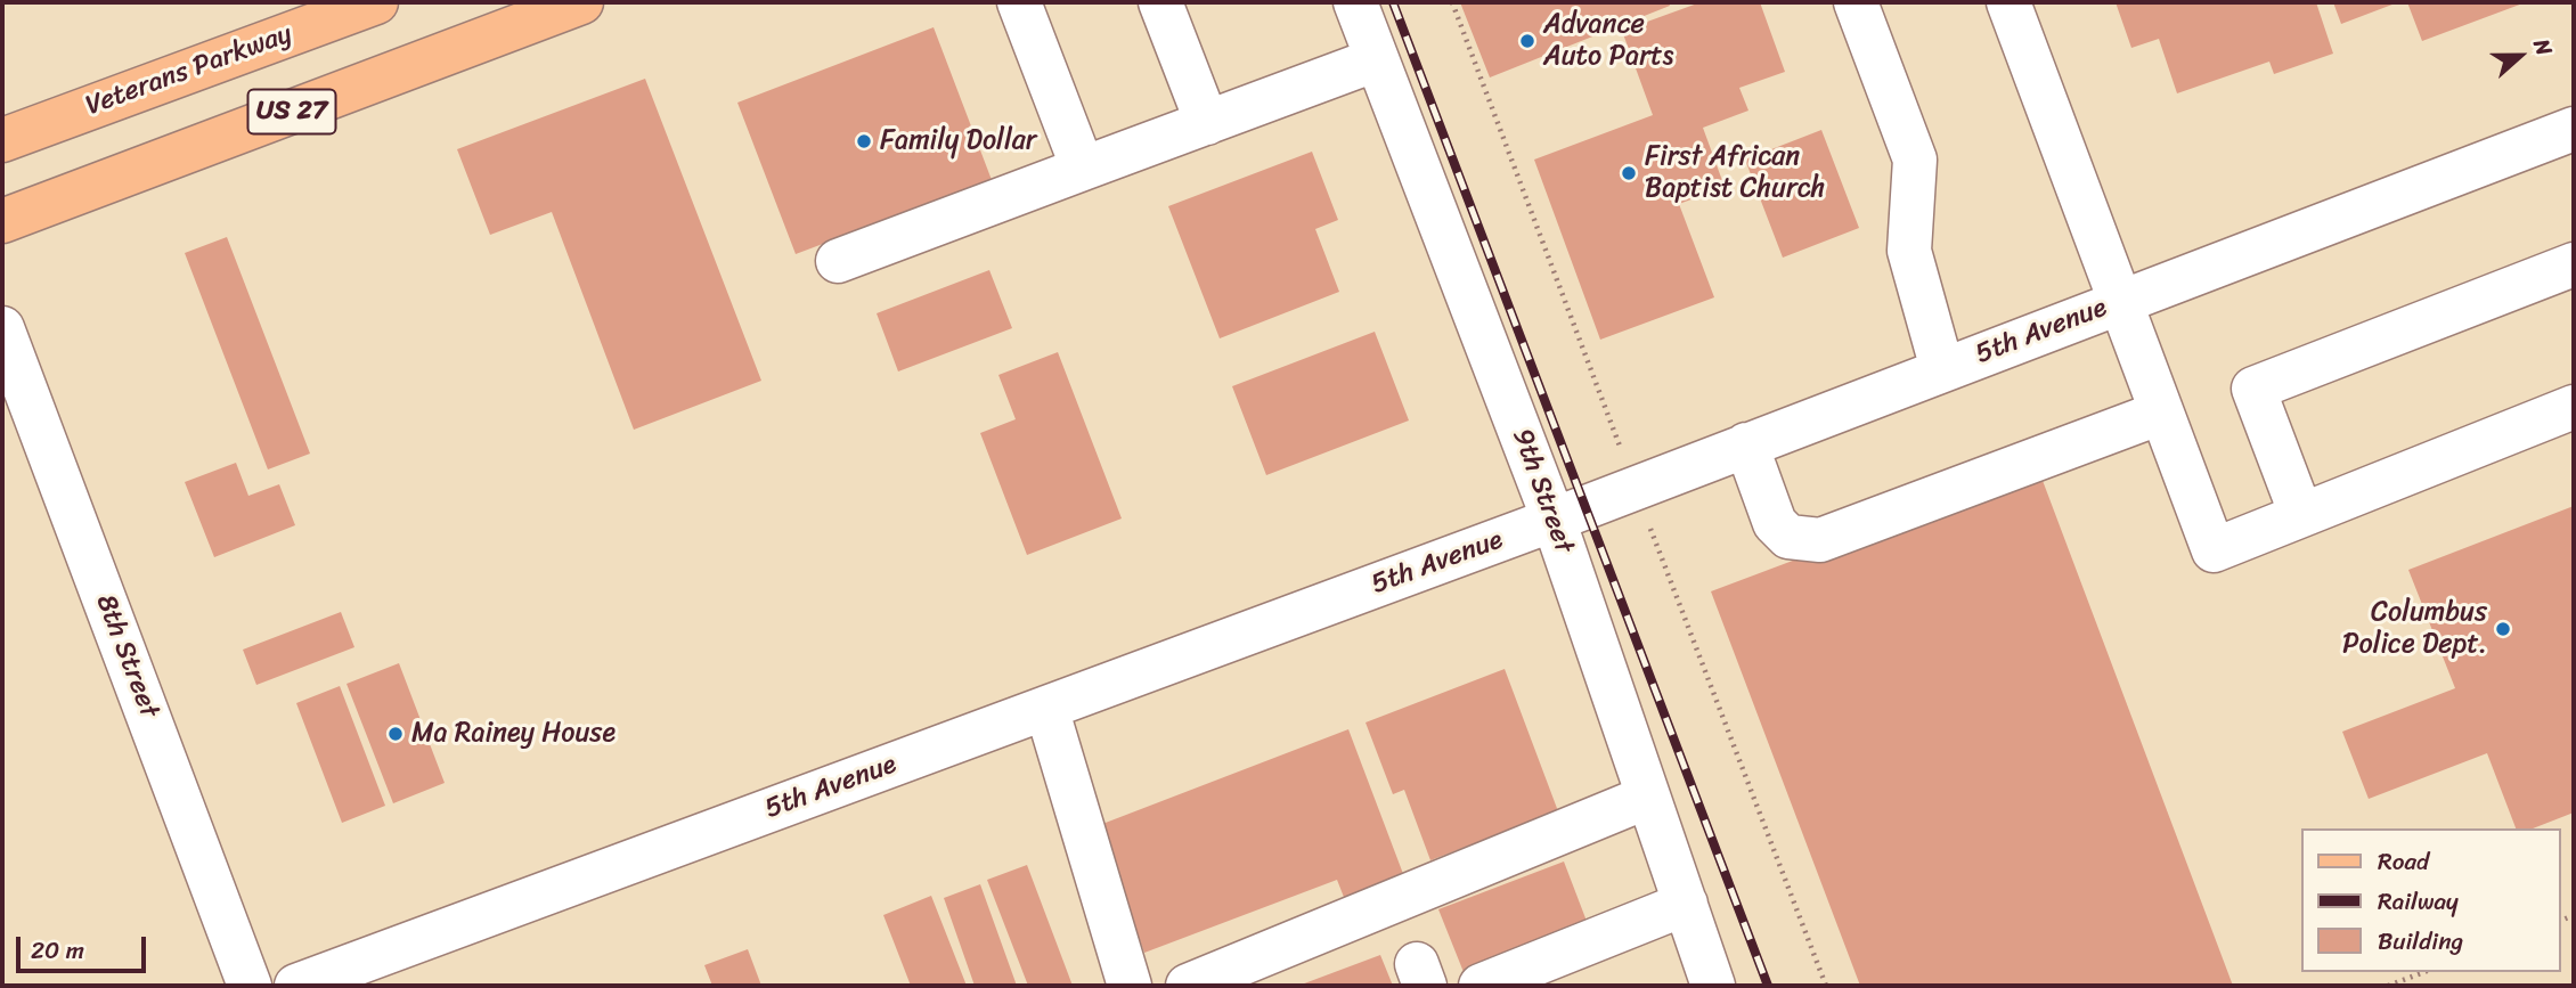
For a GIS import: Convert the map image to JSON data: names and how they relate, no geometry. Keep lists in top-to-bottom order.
{
  "streets": {
    "main road": ["Veterans Parkway", "US 27"],
    "street": ["5th Avenue", "9th Street", "8th Street"]
  },
  "crossings": [
    ["5th Avenue", "9th Street"]
  ],
  "places": [
    "Advance Auto Parts",
    "Family Dollar",
    "First African Baptist Church",
    "Columbus Police Dept.",
    "Ma Rainey House"
  ],
  "legend": ["Road", "Railway", "Building"],
  "scale_bar": "20 m",
  "north": "right"
}
